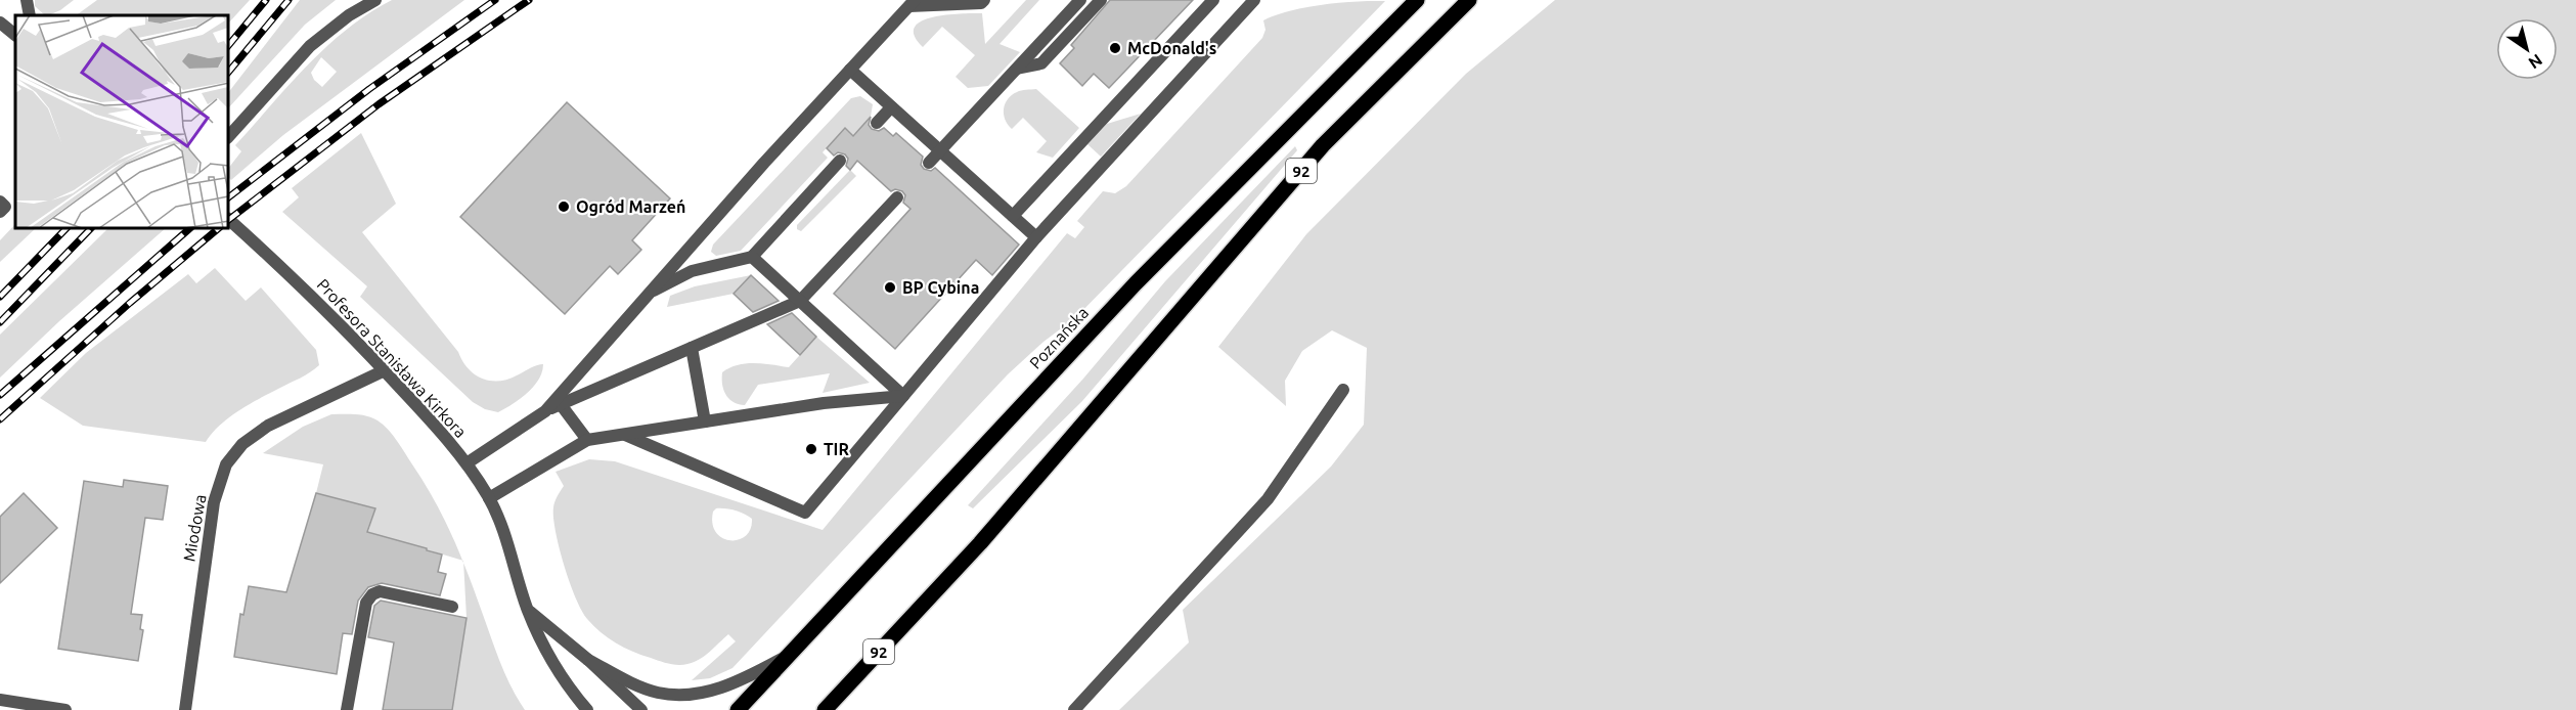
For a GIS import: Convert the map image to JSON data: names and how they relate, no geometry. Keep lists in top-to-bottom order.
{
  "streets": {
    "main road": ["92", "Poznańska"],
    "street": ["Profesora Stanisława Kirkora", "Miodowa"]
  },
  "crossings": [
    ["Profesora Stanisława Kirkora", "Miodowa"]
  ],
  "places": [
    "McDonald's",
    "Ogród Marzeń",
    "BP Cybina",
    "TIR"
  ],
  "north": "bottom right"
}
